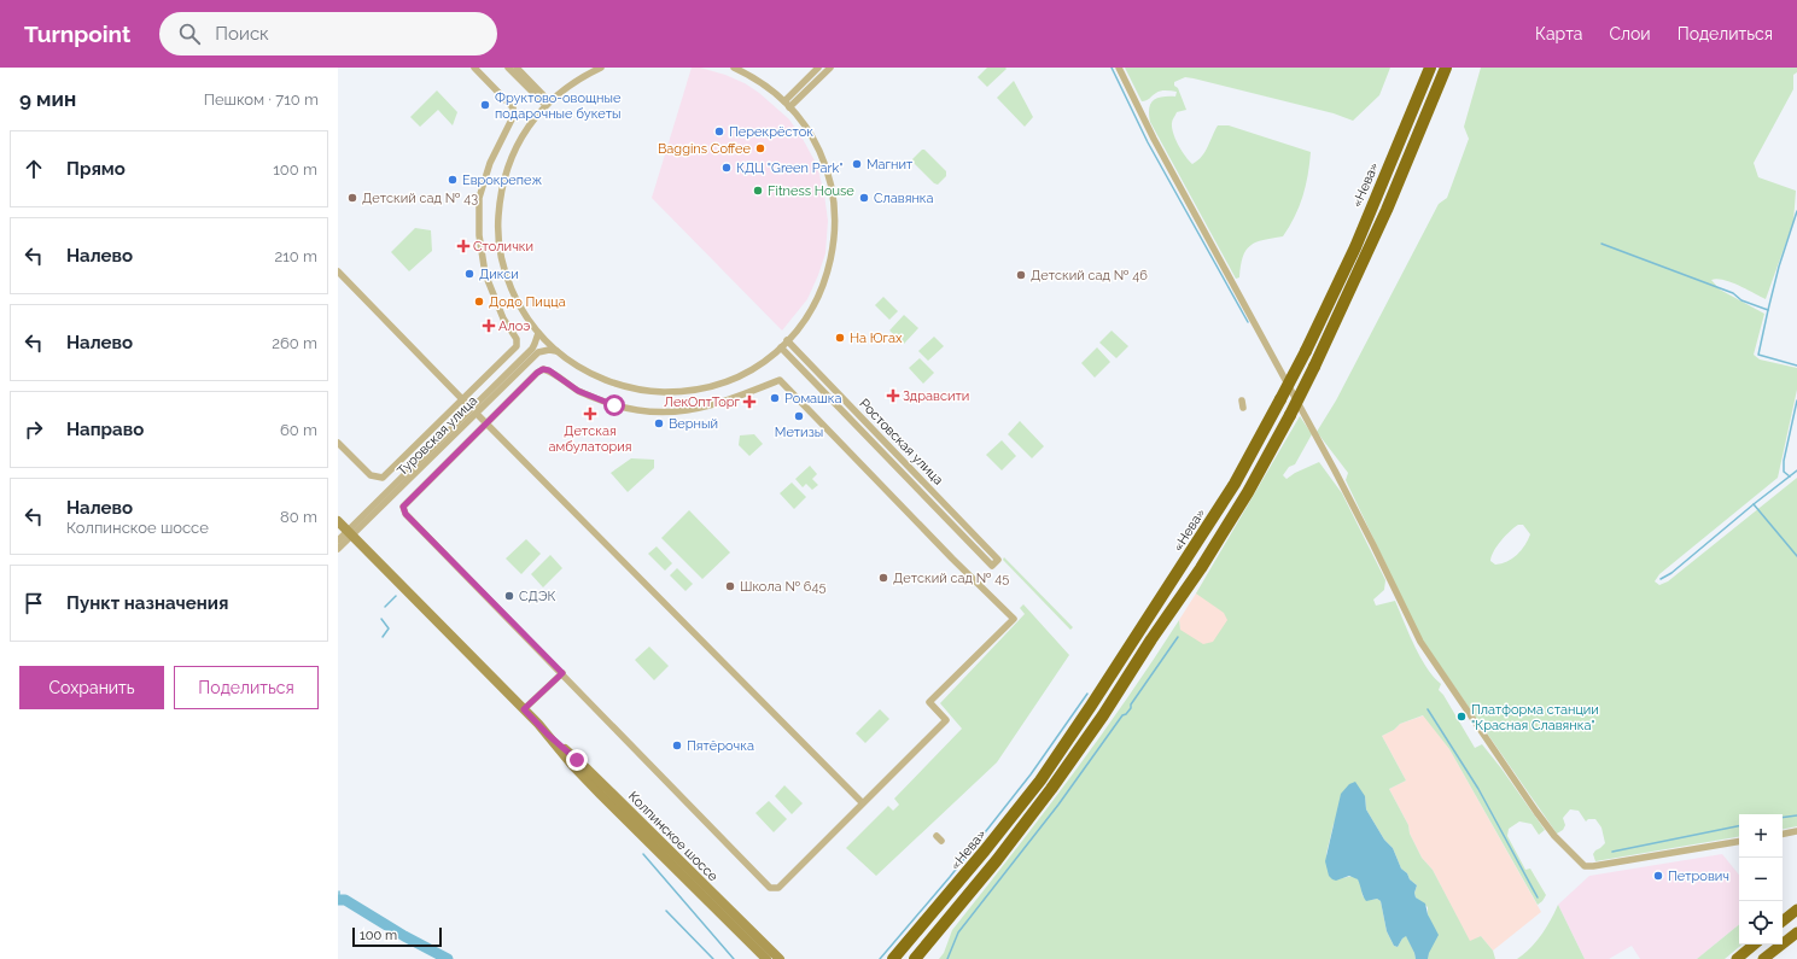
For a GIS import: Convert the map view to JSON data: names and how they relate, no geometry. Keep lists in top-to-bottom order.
{
  "streets": {
    "highway": ["«Нева»"],
    "main road": ["Колпинское шоссе"],
    "street": ["Туровская улица", "Ростовская улица"]
  },
  "crossings": [
    ["Туровская улица", "Колпинское шоссе"]
  ],
  "places": {
    "other": [
      "Фруктово-овощные подарочные букеты",
      "Перекрёсток",
      "Baggins Coffee",
      "Магнит",
      "КДЦ \"Green Park\"",
      "Еврокрепеж",
      "Fitness House",
      "Детский сад № 43",
      "Славянка",
      "Дикси",
      "Детский сад № 46",
      "Додо Пицца",
      "На Югах",
      "Ромашка",
      "Метизы",
      "Верный",
      "Детский сад № 45",
      "Школа № 645",
      "СДЭК",
      "Платформа станции \"Красная Славянка\"",
      "Пятёрочка",
      "Петрович"
    ],
    "health": [
      "Столички",
      "Алоэ",
      "Здравсити",
      "ЛекОптТорг",
      "Детская амбулатория"
    ]
  },
  "scale_bar": "100 m",
  "page": {
    "header": "Turnpoint",
    "search": "Поиск",
    "nav": ["Карта", "Слои", "Поделиться"],
    "heading": ["9 мин", "Пешком · 710 m"],
    "list": [
      ["Прямо", "100 m"],
      ["Налево", "210 m"],
      ["Налево", "260 m"],
      ["Направо", "60 m"],
      ["Налево", "Колпинское шоссе", "80 m"],
      "Пункт назначения"
    ],
    "buttons": ["Сохранить", "Поделиться"],
    "map_buttons": ["+", "−"],
    "scale": "100 m"
  }
}
